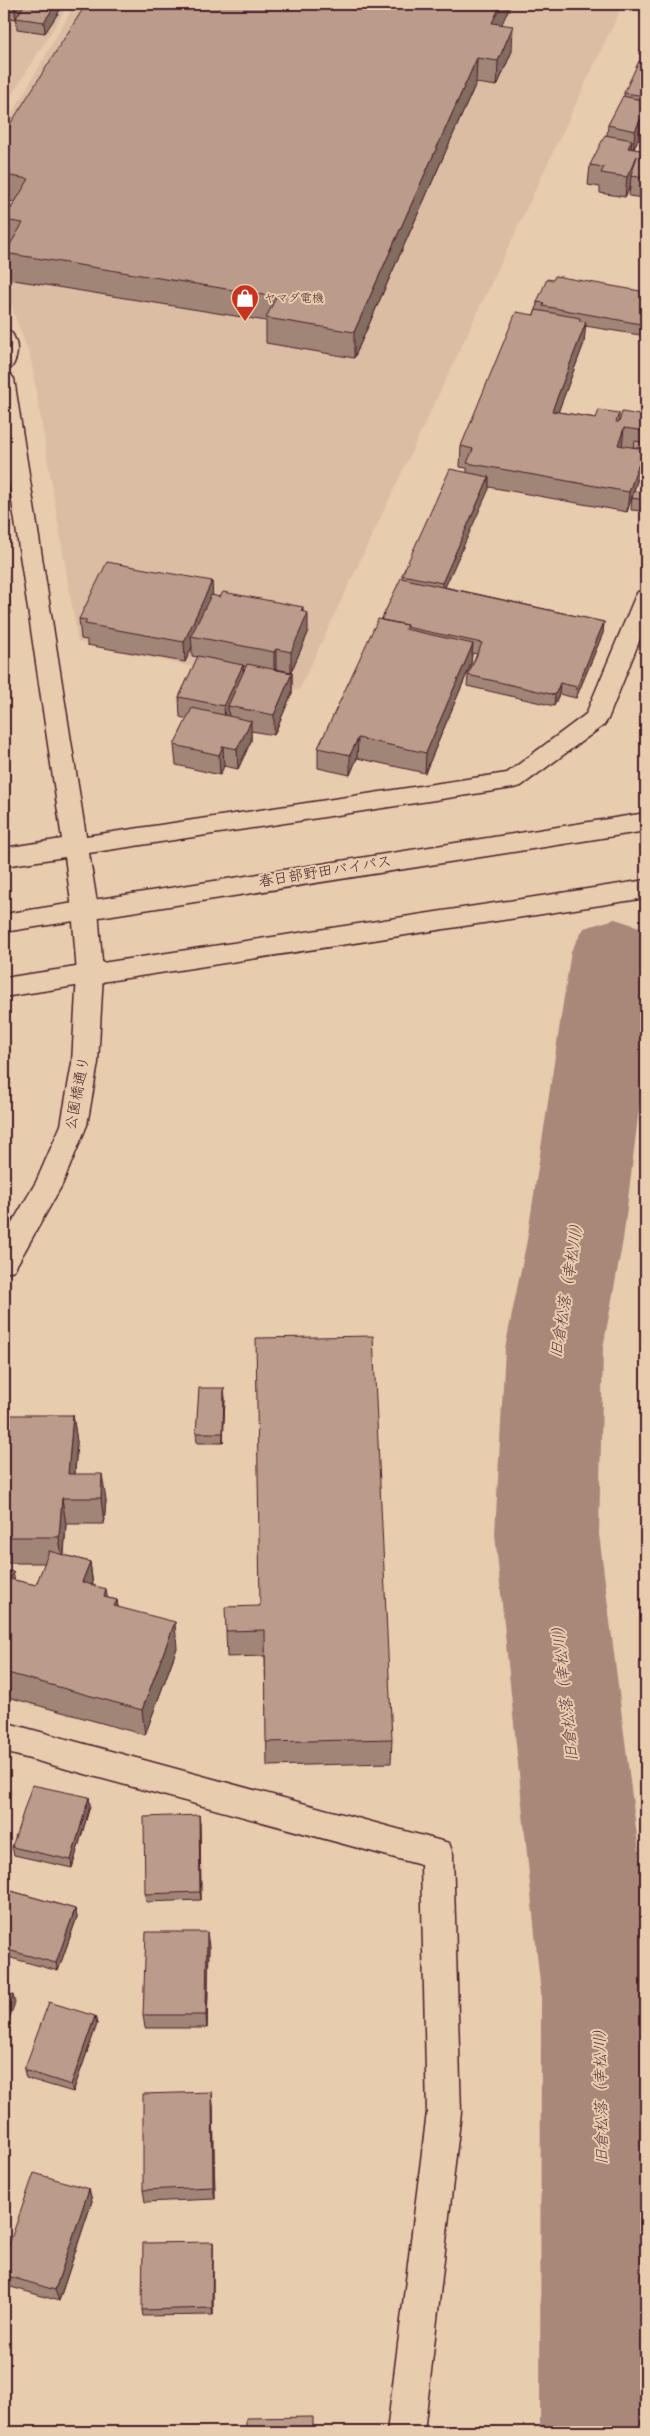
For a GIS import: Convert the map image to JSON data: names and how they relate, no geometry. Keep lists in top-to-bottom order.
{
  "streets": {
    "main road": ["春日部野田バイパス", "公園橋通り"]
  },
  "crossings": [
    ["春日部野田バイパス", "公園橋通り"]
  ],
  "water": ["旧倉松落（幸松川）"],
  "places": {
    "shop": ["ヤマダ電機"]
  }
}
